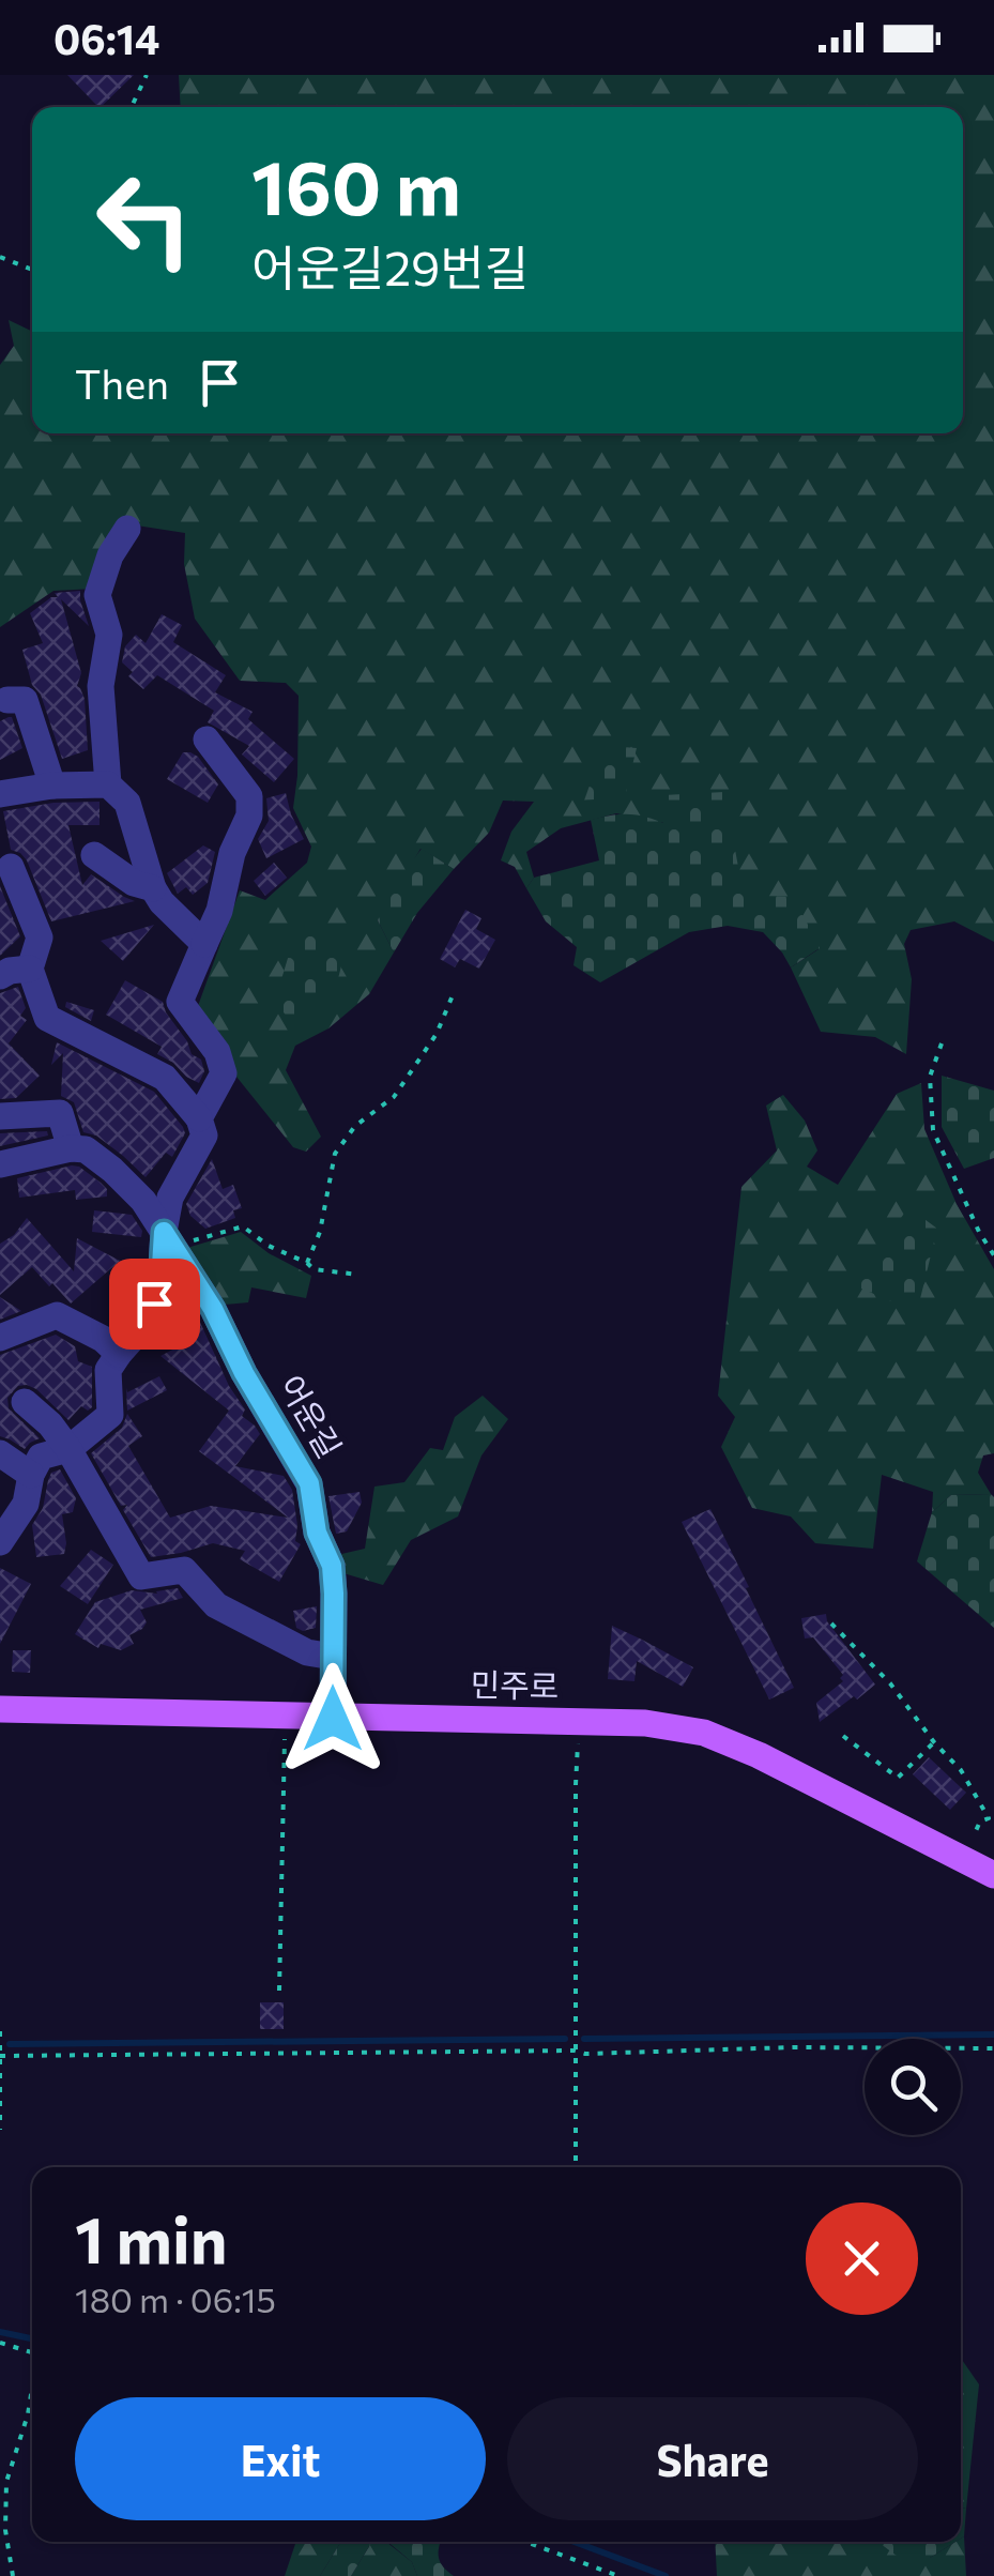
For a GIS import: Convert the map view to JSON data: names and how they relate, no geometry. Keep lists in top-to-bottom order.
{
  "streets": {
    "main road": ["민주로"],
    "street": ["어운길"]
  },
  "crossings": [
    ["어운길", "민주로"]
  ],
  "page": {
    "status": "06:14",
    "turn": ["160 m", "어운길29번길"],
    "then": "Then",
    "heading": ["1 min", "180 m · 06:15"],
    "buttons": ["Exit", "Share"]
  }
}
